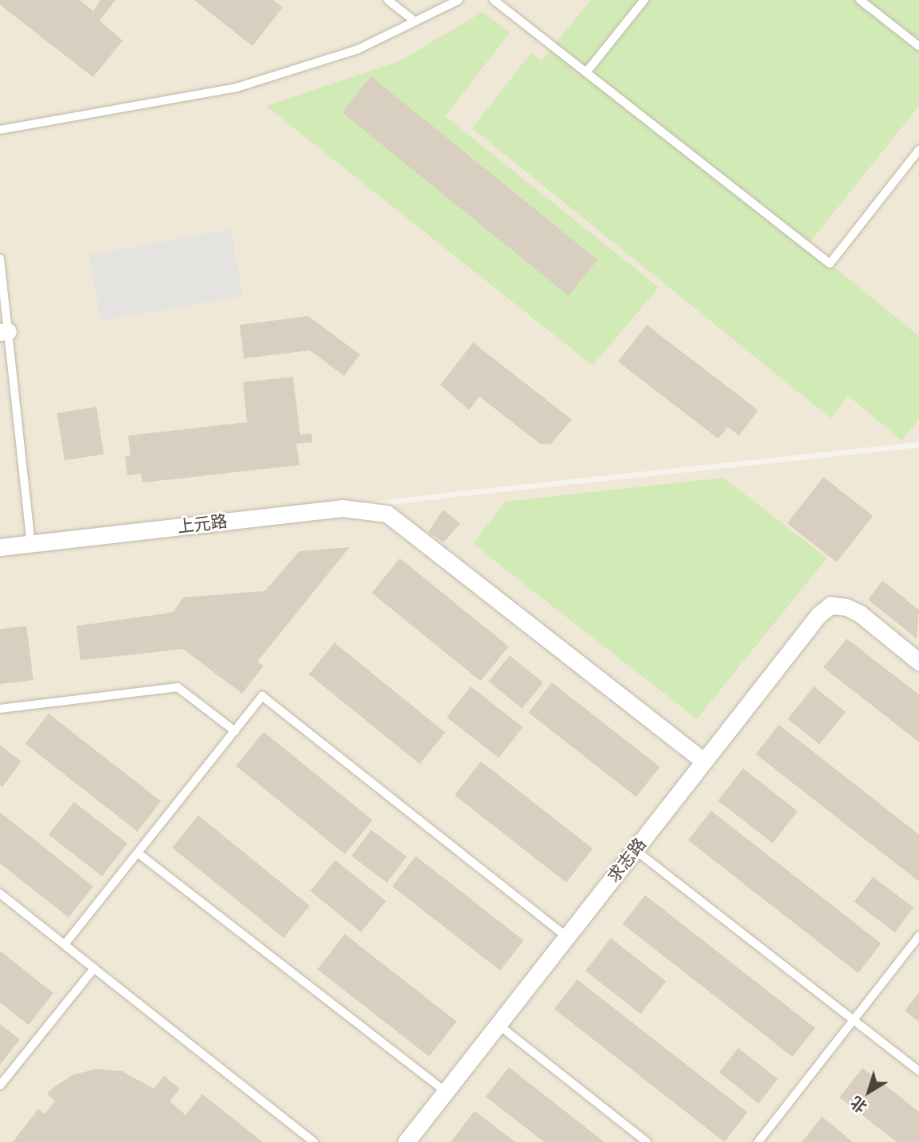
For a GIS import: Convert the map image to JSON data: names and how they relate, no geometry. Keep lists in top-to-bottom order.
{
  "streets": {
    "street": ["上元路", "求志路"]
  },
  "crossings": [
    ["上元路", "求志路"]
  ],
  "north": "bottom left"
}
